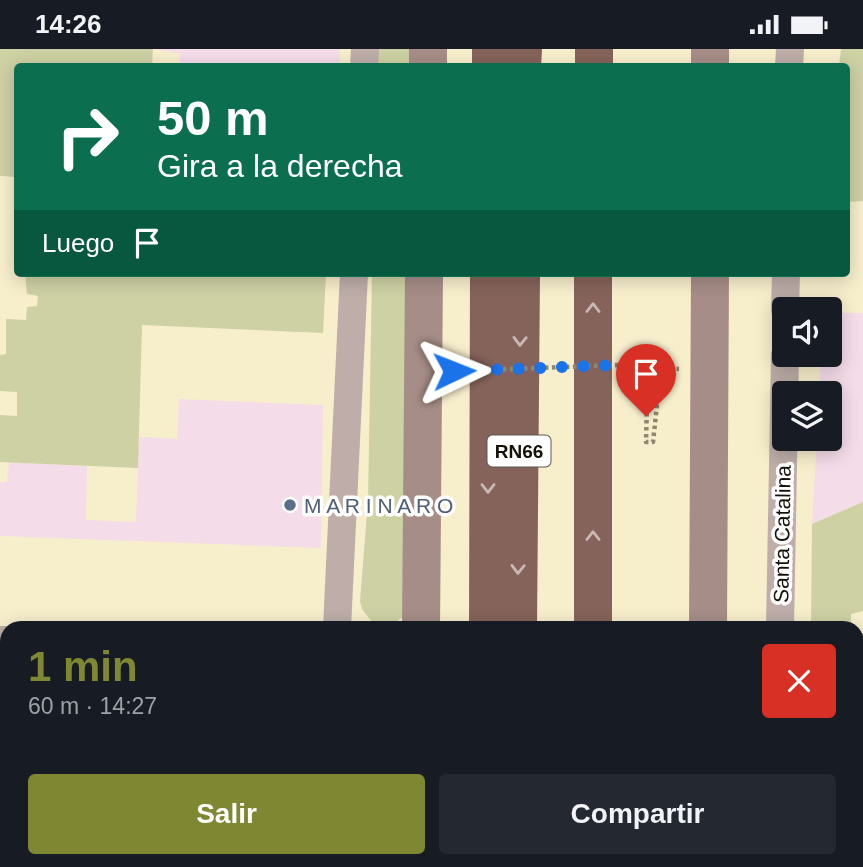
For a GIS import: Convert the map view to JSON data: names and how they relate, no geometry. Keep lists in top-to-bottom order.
{
  "streets": {
    "highway": ["RN66"],
    "street": ["Santa Catalina"]
  },
  "places": ["M A R I N A R O"],
  "page": {
    "status": "14:26",
    "turn": ["50 m", "Gira a la derecha"],
    "then": "Luego",
    "heading": ["1 min", "60 m · 14:27"],
    "buttons": ["Salir", "Compartir"]
  }
}
